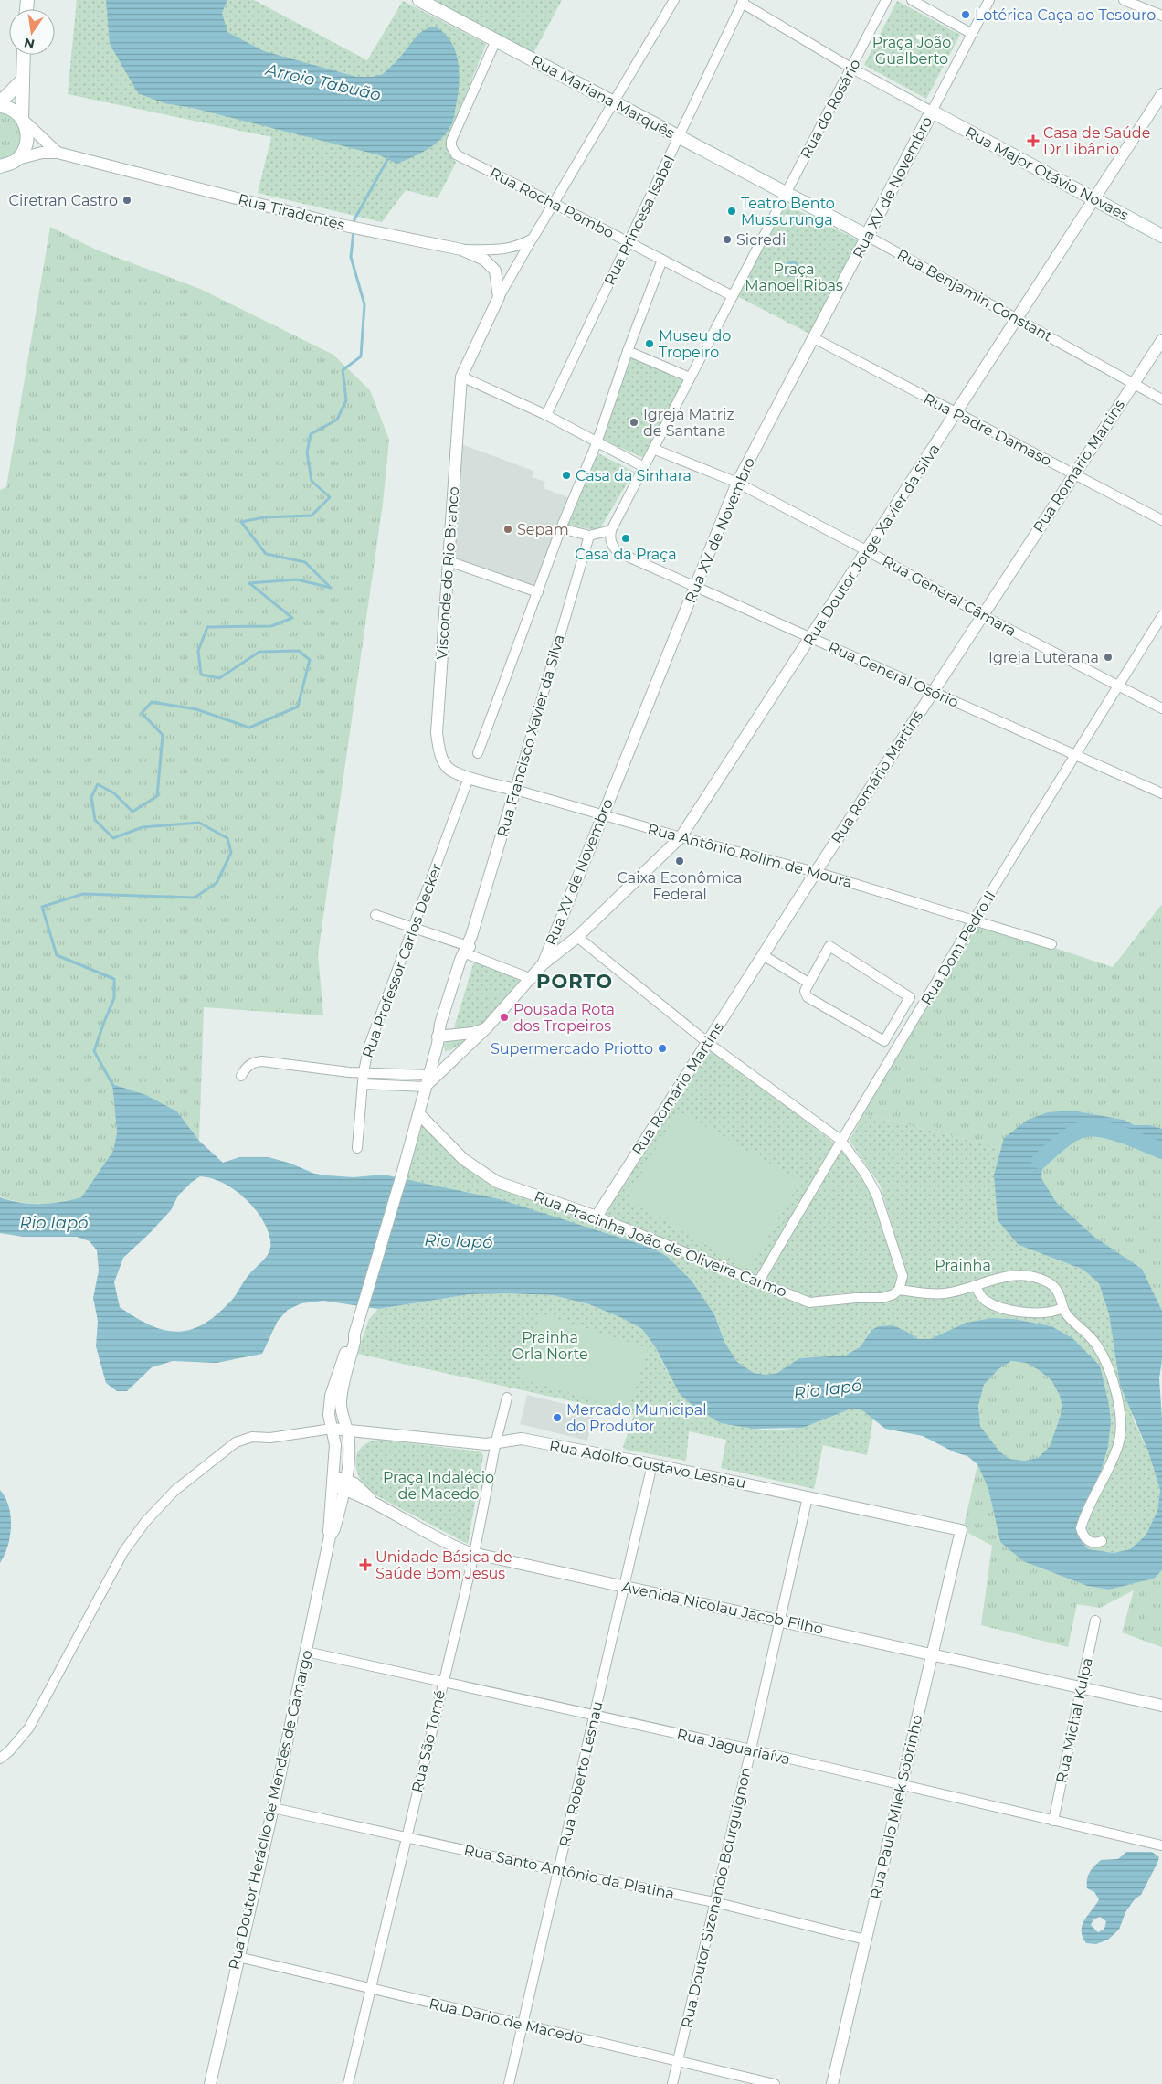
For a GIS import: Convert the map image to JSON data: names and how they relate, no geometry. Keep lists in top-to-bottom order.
{
  "streets": {
    "main road": [
      "Rua Mariana Marquês",
      "Rua Major Otávio Novaes",
      "Rua XV de Novembro",
      "Rua Benjamin Constant"
    ],
    "street": [
      "Rua do Rosário",
      "Rua Rocha Pombo",
      "Rua Tiradentes",
      "Rua Princesa Isabel",
      "Rua Padre Damaso",
      "Rua Romário Martins",
      "Rua Doutor Jorge Xavier da Silva",
      "Visconde do Rio Branco",
      "Rua General Câmara",
      "Rua General Osório",
      "Rua Francisco Xavier da Silva",
      "Rua Antônio Rolim de Moura",
      "Rua Dom Pedro II",
      "Rua Professor Carlos Decker",
      "Rua Pracinha João de Oliveira Carmo",
      "Rua Adolfo Gustavo Lesnau",
      "Avenida Nicolau Jacob Filho",
      "Rua Michal Kulpa",
      "Rua São Tomé",
      "Rua Jaguariaíva",
      "Rua Roberto Lesnau",
      "Rua Paulo Milek Sobrinho",
      "Rua Doutor Heráclio de Mendes de Camargo",
      "Rua Santo Antônio da Platina",
      "Rua Doutor Sizenando Bourguignon",
      "Rua Dario de Macedo"
    ]
  },
  "crossings": [
    ["Rua Mariana Marquês", "Rua do Rosário"],
    ["Rua Mariana Marquês", "Rua Rocha Pombo"],
    ["Rua Mariana Marquês", "Rua Princesa Isabel"],
    ["Rua Mariana Marquês", "Rua Benjamin Constant"],
    ["Rua do Rosário", "Rua Rocha Pombo"],
    ["Rua do Rosário", "Rua Benjamin Constant"],
    ["Rua do Rosário", "Rua General Câmara"],
    ["Rua do Rosário", "Rua General Osório"],
    ["Rua Major Otávio Novaes", "Rua XV de Novembro"],
    ["Rua Major Otávio Novaes", "Rua Doutor Jorge Xavier da Silva"],
    ["Rua XV de Novembro", "Rua Benjamin Constant"],
    ["Rua XV de Novembro", "Rua Padre Damaso"],
    ["Rua XV de Novembro", "Rua Doutor Jorge Xavier da Silva"],
    ["Rua XV de Novembro", "Rua General Câmara"],
    ["Rua XV de Novembro", "Rua General Osório"],
    ["Rua XV de Novembro", "Rua Francisco Xavier da Silva"],
    ["Rua XV de Novembro", "Rua Antônio Rolim de Moura"],
    ["Rua Rocha Pombo", "Rua Princesa Isabel"],
    ["Rua Benjamin Constant", "Rua Romário Martins"],
    ["Rua Benjamin Constant", "Rua Doutor Jorge Xavier da Silva"],
    ["Rua Padre Damaso", "Rua Romário Martins"],
    ["Rua Padre Damaso", "Rua Doutor Jorge Xavier da Silva"],
    ["Rua Romário Martins", "Rua General Câmara"],
    ["Rua Romário Martins", "Rua General Osório"],
    ["Rua Romário Martins", "Rua Antônio Rolim de Moura"],
    ["Rua Romário Martins", "Rua Pracinha João de Oliveira Carmo"],
    ["Rua Doutor Jorge Xavier da Silva", "Rua General Câmara"],
    ["Rua Doutor Jorge Xavier da Silva", "Rua General Osório"],
    ["Rua Doutor Jorge Xavier da Silva", "Rua Antônio Rolim de Moura"],
    ["Visconde do Rio Branco", "Rua Antônio Rolim de Moura"],
    ["Rua General Câmara", "Rua Dom Pedro II"],
    ["Rua General Osório", "Rua Dom Pedro II"],
    ["Rua Francisco Xavier da Silva", "Rua Antônio Rolim de Moura"],
    ["Rua Francisco Xavier da Silva", "Rua Pracinha João de Oliveira Carmo"],
    ["Rua Francisco Xavier da Silva", "Rua Doutor Heráclio de Mendes de Camargo"],
    ["Rua Antônio Rolim de Moura", "Rua Dom Pedro II"],
    ["Rua Antônio Rolim de Moura", "Rua Professor Carlos Decker"],
    ["Rua Dom Pedro II", "Rua Pracinha João de Oliveira Carmo"],
    ["Rua Adolfo Gustavo Lesnau", "Rua São Tomé"],
    ["Rua Adolfo Gustavo Lesnau", "Rua Roberto Lesnau"],
    ["Rua Adolfo Gustavo Lesnau", "Rua Paulo Milek Sobrinho"],
    ["Rua Adolfo Gustavo Lesnau", "Rua Doutor Heráclio de Mendes de Camargo"],
    ["Rua Adolfo Gustavo Lesnau", "Rua Doutor Sizenando Bourguignon"],
    ["Avenida Nicolau Jacob Filho", "Rua Michal Kulpa"],
    ["Avenida Nicolau Jacob Filho", "Rua São Tomé"],
    ["Avenida Nicolau Jacob Filho", "Rua Roberto Lesnau"],
    ["Avenida Nicolau Jacob Filho", "Rua Paulo Milek Sobrinho"],
    ["Avenida Nicolau Jacob Filho", "Rua Doutor Heráclio de Mendes de Camargo"],
    ["Avenida Nicolau Jacob Filho", "Rua Doutor Sizenando Bourguignon"],
    ["Rua Michal Kulpa", "Rua Jaguariaíva"],
    ["Rua São Tomé", "Rua Jaguariaíva"],
    ["Rua São Tomé", "Rua Santo Antônio da Platina"],
    ["Rua São Tomé", "Rua Dario de Macedo"],
    ["Rua Jaguariaíva", "Rua Roberto Lesnau"],
    ["Rua Jaguariaíva", "Rua Paulo Milek Sobrinho"],
    ["Rua Jaguariaíva", "Rua Doutor Heráclio de Mendes de Camargo"],
    ["Rua Jaguariaíva", "Rua Doutor Sizenando Bourguignon"],
    ["Rua Roberto Lesnau", "Rua Santo Antônio da Platina"],
    ["Rua Roberto Lesnau", "Rua Dario de Macedo"],
    ["Rua Paulo Milek Sobrinho", "Rua Santo Antônio da Platina"],
    ["Rua Doutor Heráclio de Mendes de Camargo", "Rua Santo Antônio da Platina"],
    ["Rua Doutor Heráclio de Mendes de Camargo", "Rua Dario de Macedo"],
    ["Rua Santo Antônio da Platina", "Rua Doutor Sizenando Bourguignon"],
    ["Rua Doutor Sizenando Bourguignon", "Rua Dario de Macedo"]
  ],
  "districts": ["PORTO"],
  "water": ["Arroio Tabuão", "Rio Iapó"],
  "parks": [
    "Praça João Gualberto",
    "Praça Manoel Ribas",
    "Prainha",
    "Prainha Orla Norte",
    "Praça Indalécio de Macedo"
  ],
  "places": {
    "other": [
      "Lotérica Caça ao Tesouro",
      "Ciretran Castro",
      "Teatro Bento Mussurunga",
      "Sicredi",
      "Museu do Tropeiro",
      "Igreja Matriz de Santana",
      "Casa da Sinhara",
      "Sepam",
      "Casa da Praça",
      "Igreja Luterana",
      "Caixa Econômica Federal",
      "Pousada Rota dos Tropeiros",
      "Supermercado Priotto",
      "Mercado Municipal do Produtor"
    ],
    "health": ["Casa de Saúde Dr Libânio", "Unidade Básica de Saúde Bom Jesus"]
  },
  "north": "bottom"
}
